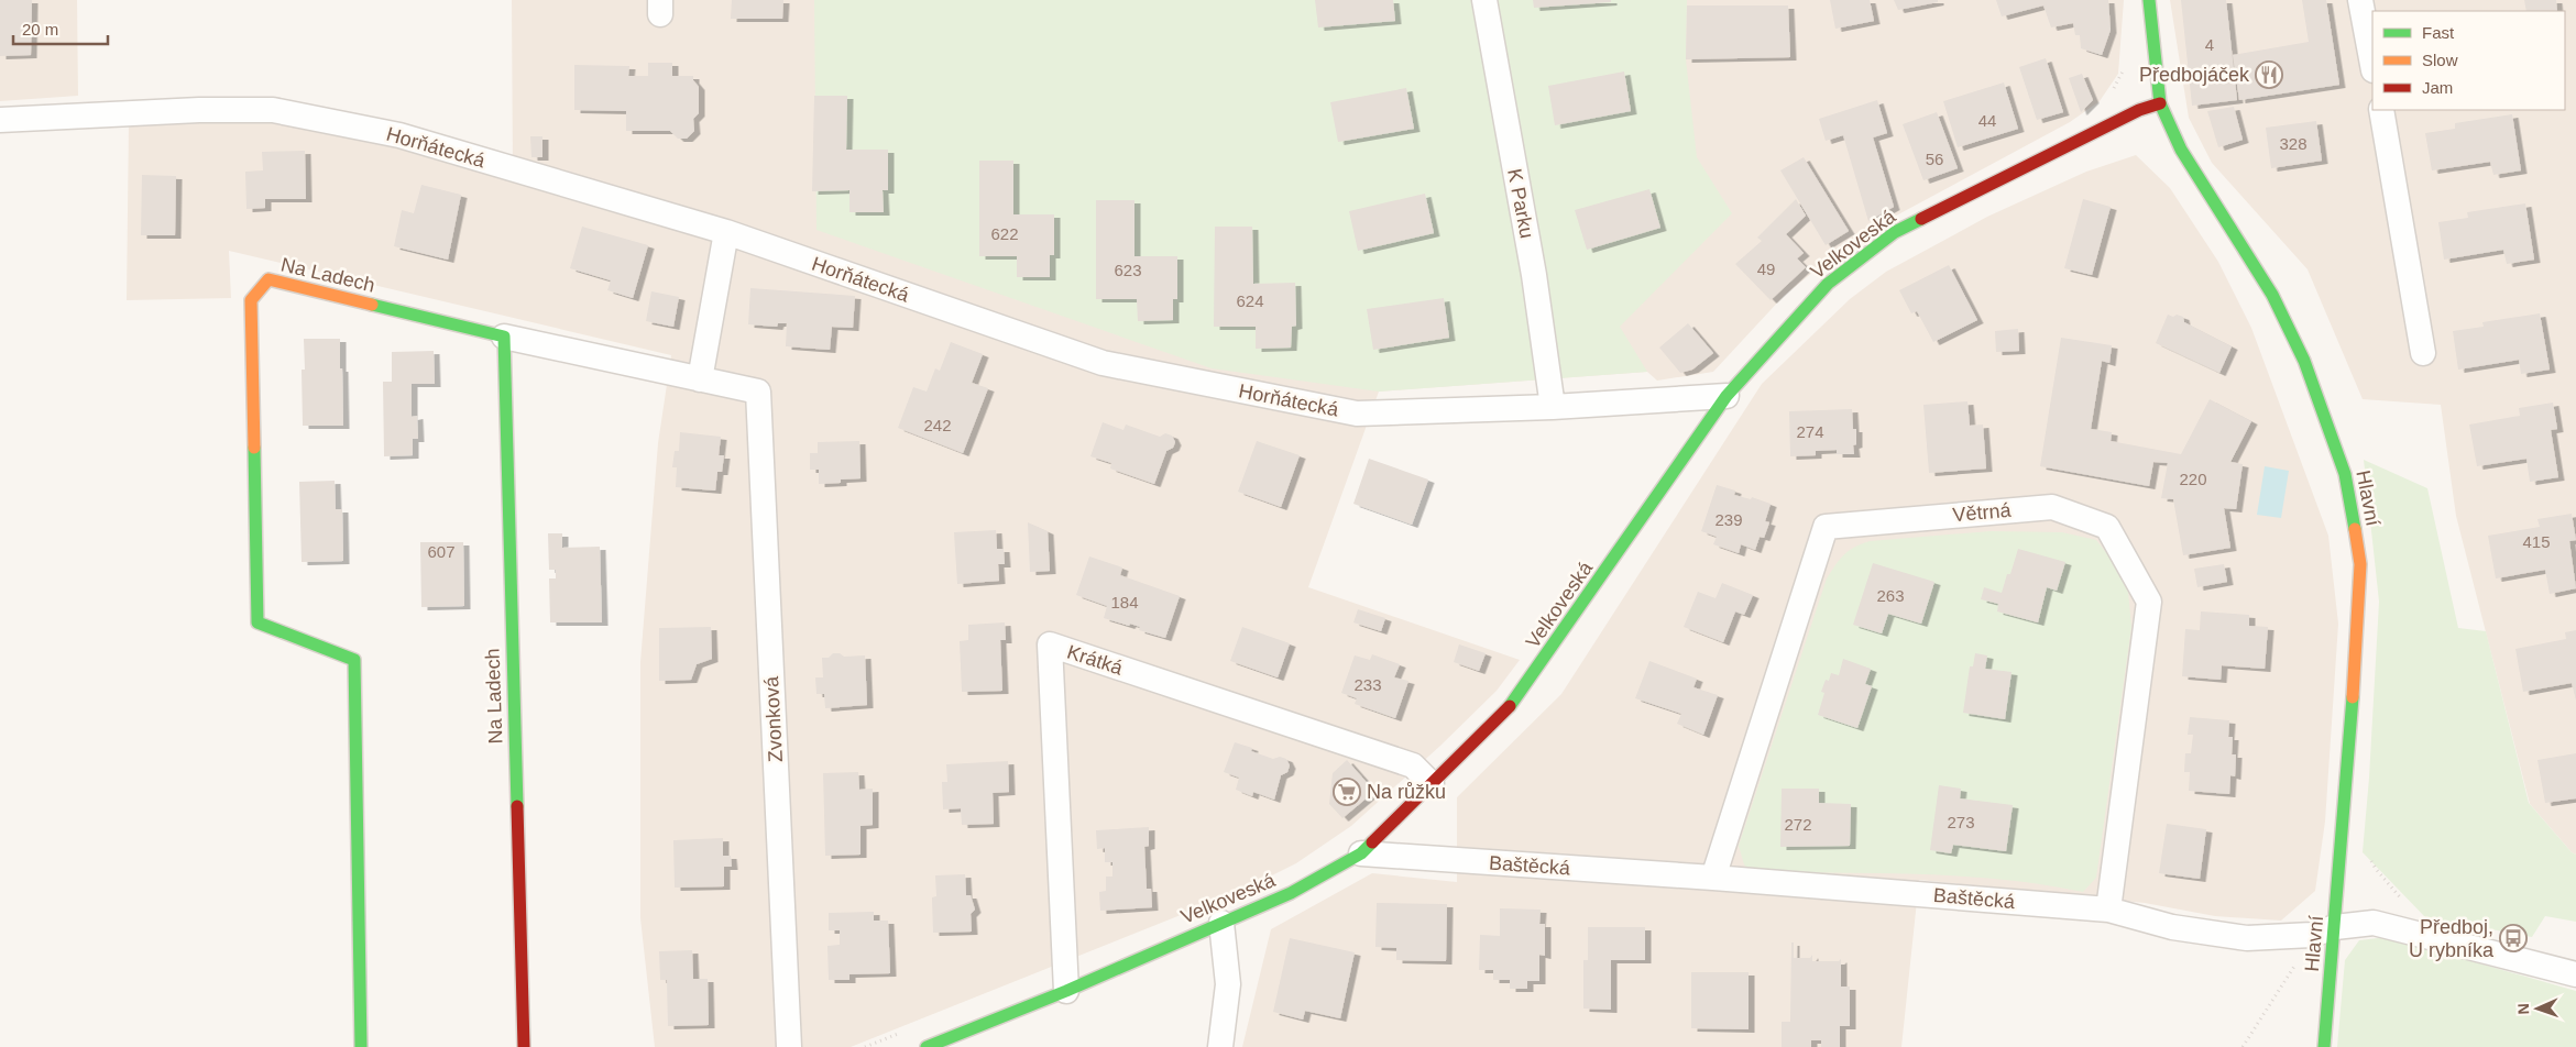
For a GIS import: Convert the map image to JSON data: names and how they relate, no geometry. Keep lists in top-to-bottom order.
{
  "streets": {
    "street": [
      "Horňátecká",
      "K Parku",
      "Velkoveská",
      "Na Ladech",
      "Hlavní",
      "Větrná",
      "Krátká",
      "Zvonková",
      "Baštěcká"
    ]
  },
  "crossings": [
    ["Horňátecká", "K Parku"],
    ["Horňátecká", "Velkoveská"],
    ["Velkoveská", "Hlavní"],
    ["Velkoveská", "Krátká"],
    ["Velkoveská", "Baštěcká"],
    ["Hlavní", "Baštěcká"],
    ["Větrná", "Baštěcká"]
  ],
  "places": {
    "restaurant": ["Předbojáček"],
    "supermarket": ["Na růžku"],
    "bus stop": ["Předboj, U rybníka"]
  },
  "house_numbers": [
    "4",
    "44",
    "328",
    "56",
    "622",
    "49",
    "623",
    "624",
    "242",
    "274",
    "220",
    "239",
    "415",
    "607",
    "263",
    "184",
    "233",
    "273",
    "272"
  ],
  "legend": ["Fast", "Slow", "Jam"],
  "scale_bar": "20 m",
  "north": "left"
}
